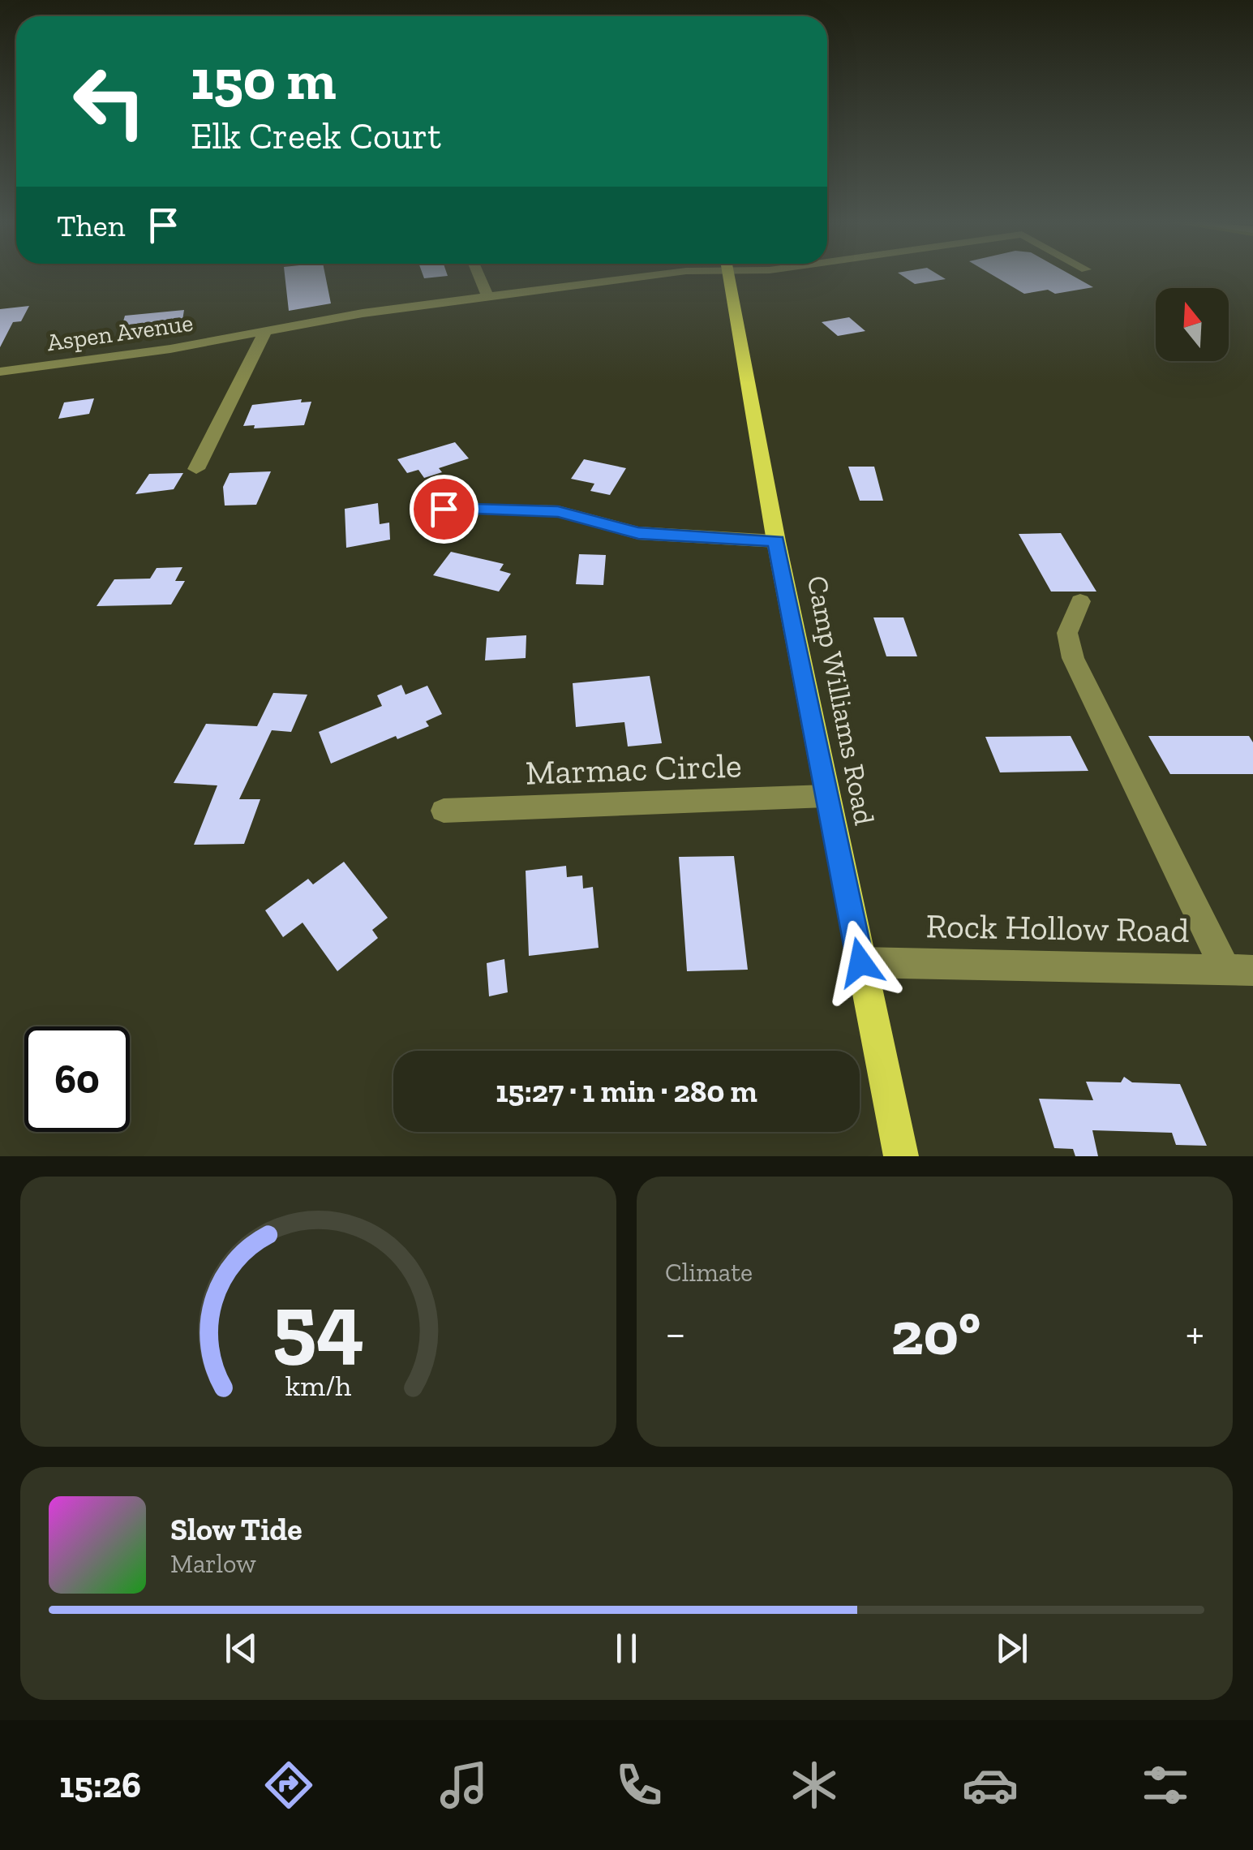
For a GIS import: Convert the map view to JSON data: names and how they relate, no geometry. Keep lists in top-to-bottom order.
{
  "streets": {
    "main road": ["Camp Williams Road"],
    "street": ["Aspen Avenue", "Marmac Circle", "Rock Hollow Road"]
  },
  "crossings": [
    ["Camp Williams Road", "Marmac Circle"],
    ["Camp Williams Road", "Rock Hollow Road"]
  ],
  "north": "top",
  "page": {
    "turn": ["150 m", "Elk Creek Court"],
    "then": "Then",
    "limit": "60",
    "trip": "15:27 · 1 min · 280 m",
    "tile": "Climate",
    "heat": ["−", "20°", "+"],
    "song": ["Slow Tide", "Marlow"],
    "tabs": "15:26",
    "gauge": ["54", "km/h"]
  }
}
